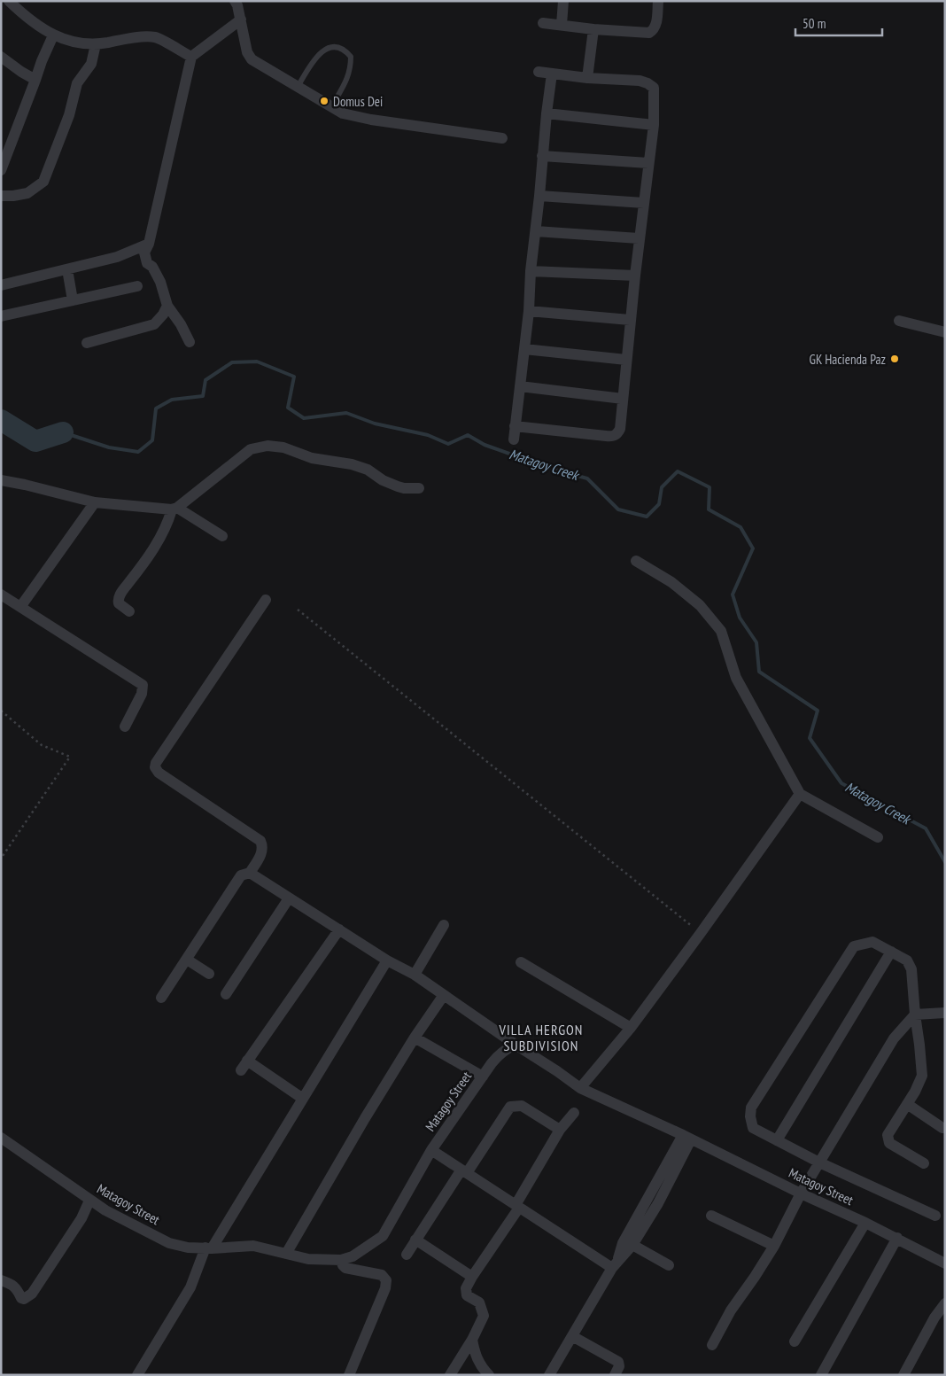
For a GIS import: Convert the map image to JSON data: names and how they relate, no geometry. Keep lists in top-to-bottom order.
{
  "streets": {
    "street": ["Matagoy Street"]
  },
  "districts": ["VILLA HERGON SUBDIVISION"],
  "water": ["Matagoy Creek"],
  "places": ["Domus Dei", "GK Hacienda Paz"],
  "scale_bar": "50 m"
}
